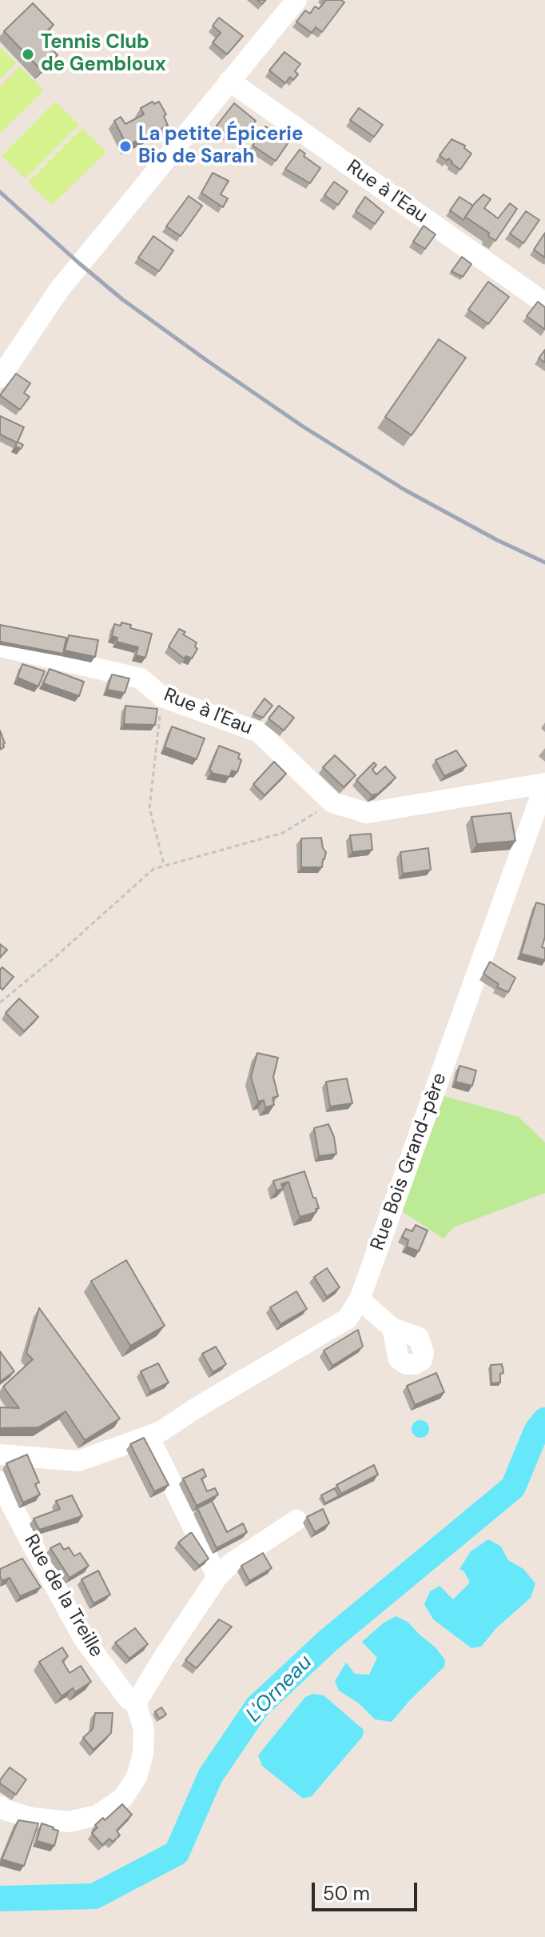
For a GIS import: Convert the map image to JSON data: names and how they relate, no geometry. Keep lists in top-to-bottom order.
{
  "streets": {
    "street": ["Rue à l'Eau", "Rue Bois Grand-père", "Rue de la Treille"]
  },
  "crossings": [
    ["Rue à l'Eau", "Rue Bois Grand-père"]
  ],
  "water": ["L'Orneau"],
  "places": ["Tennis Club de Gembloux", "La petite Épicerie Bio de Sarah"],
  "scale_bar": "50 m"
}
